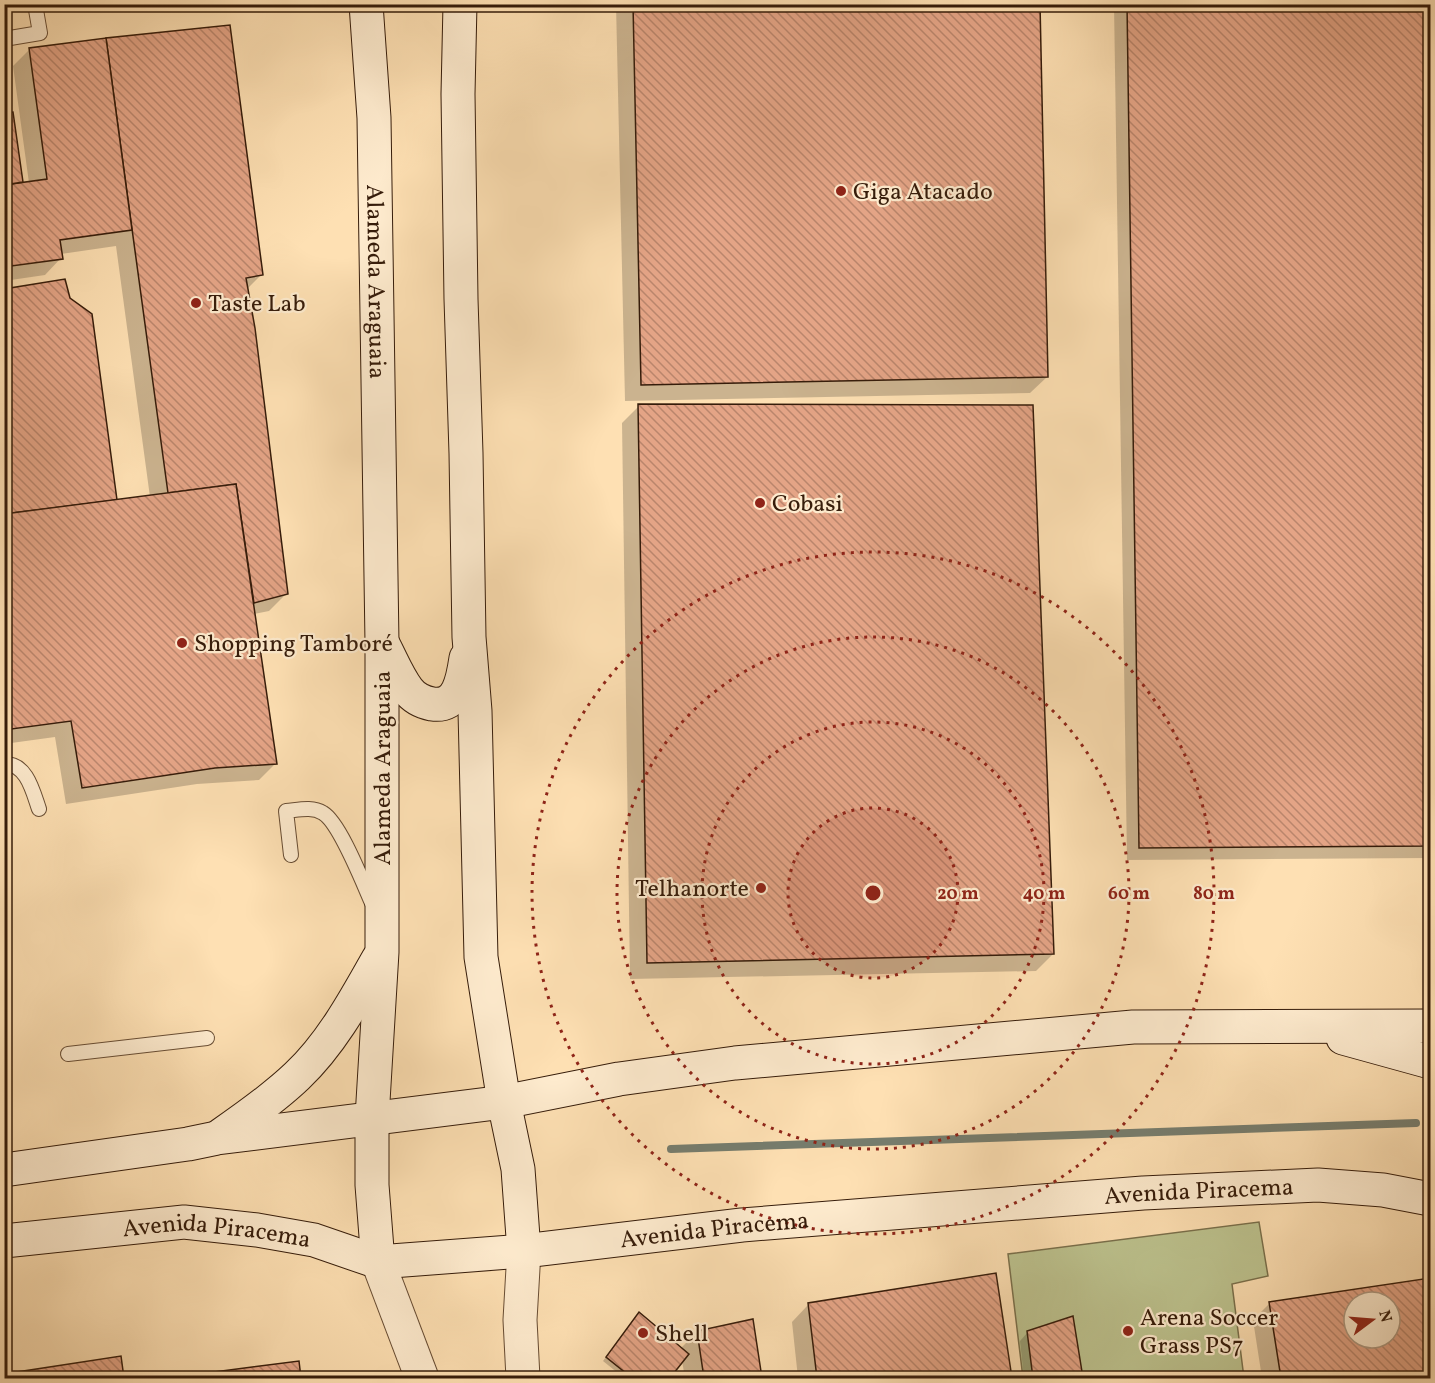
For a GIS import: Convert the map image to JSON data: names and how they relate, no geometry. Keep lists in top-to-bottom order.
{
  "streets": {
    "main road": ["Alameda Araguaia", "Avenida Piracema"]
  },
  "crossings": [
    ["Alameda Araguaia", "Avenida Piracema"]
  ],
  "places": [
    "Giga Atacado",
    "Taste Lab",
    "Cobasi",
    "Shopping Tamboré",
    "Telhanorte",
    "Arena Soccer Grass PS7",
    "Shell"
  ],
  "north": "right",
  "rings": [
    "20 m",
    "40 m",
    "60 m",
    "80 m"
  ]
}
